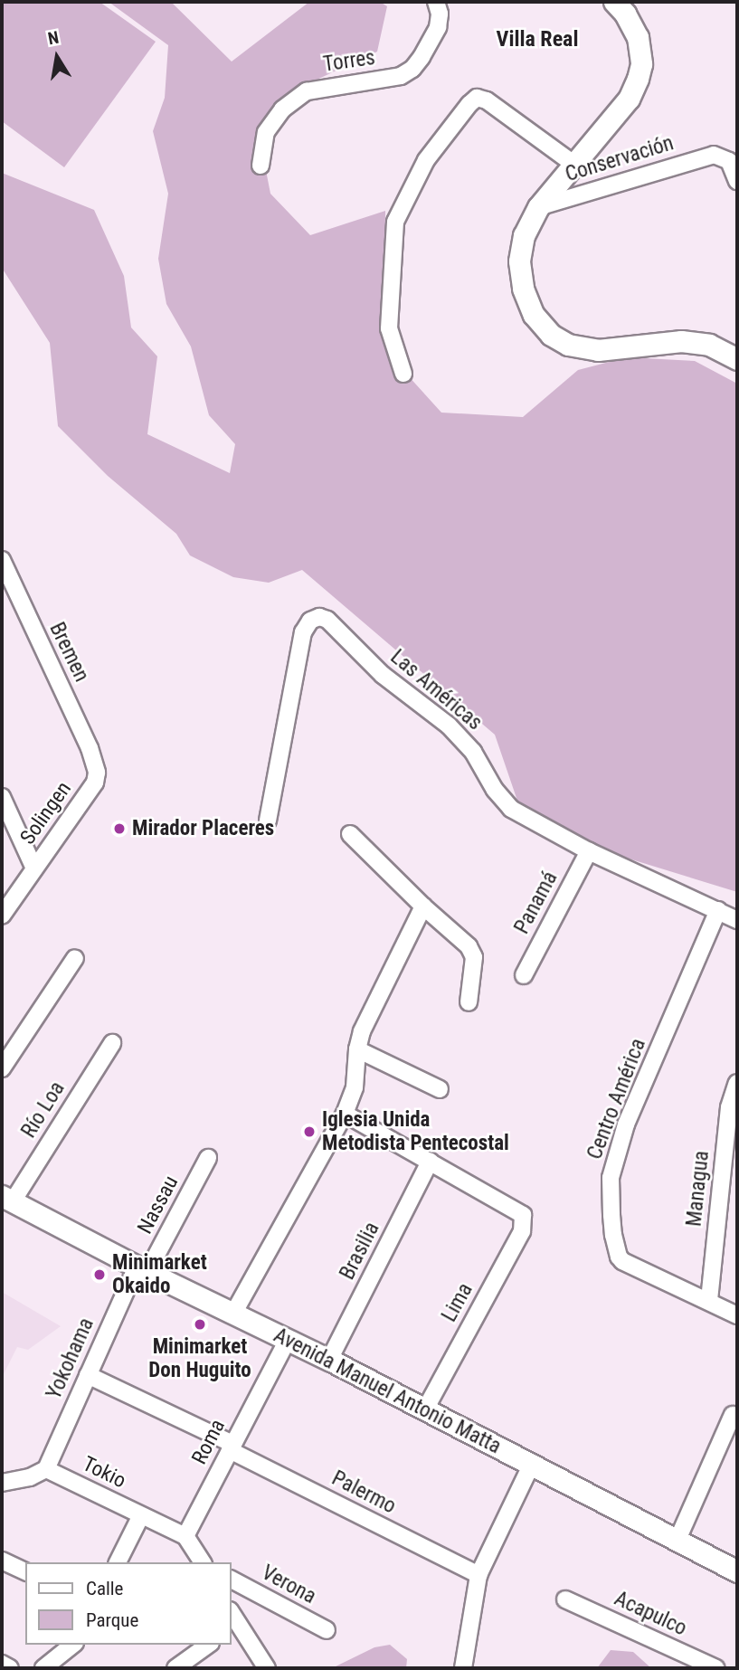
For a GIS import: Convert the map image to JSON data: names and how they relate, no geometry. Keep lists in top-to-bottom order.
{
  "streets": {
    "main road": ["Avenida Manuel Antonio Matta"],
    "street": [
      "Torres",
      "Conservación",
      "Bremen",
      "Las Américas",
      "Solingen",
      "Panamá",
      "Centro América",
      "Río Loa",
      "Managua",
      "Nassau",
      "Brasilia",
      "Lima",
      "Yokohama",
      "Roma",
      "Tokio",
      "Palermo",
      "Verona",
      "Acapulco"
    ]
  },
  "crossings": [
    ["Bremen", "Solingen"],
    ["Las Américas", "Panamá"],
    ["Las Américas", "Centro América"],
    ["Centro América", "Managua"],
    ["Río Loa", "Avenida Manuel Antonio Matta"],
    ["Nassau", "Yokohama"],
    ["Nassau", "Avenida Manuel Antonio Matta"],
    ["Brasilia", "Lima"],
    ["Brasilia", "Avenida Manuel Antonio Matta"],
    ["Lima", "Avenida Manuel Antonio Matta"],
    ["Yokohama", "Avenida Manuel Antonio Matta"],
    ["Yokohama", "Tokio"],
    ["Yokohama", "Palermo"],
    ["Avenida Manuel Antonio Matta", "Roma"],
    ["Roma", "Tokio"],
    ["Roma", "Palermo"]
  ],
  "districts": ["Villa Real"],
  "places": [
    "Mirador Placeres",
    "Iglesia Unida Metodista Pentecostal",
    "Minimarket Okaido",
    "Minimarket Don Huguito"
  ],
  "legend": ["Calle", "Parque"],
  "north": "top"
}
